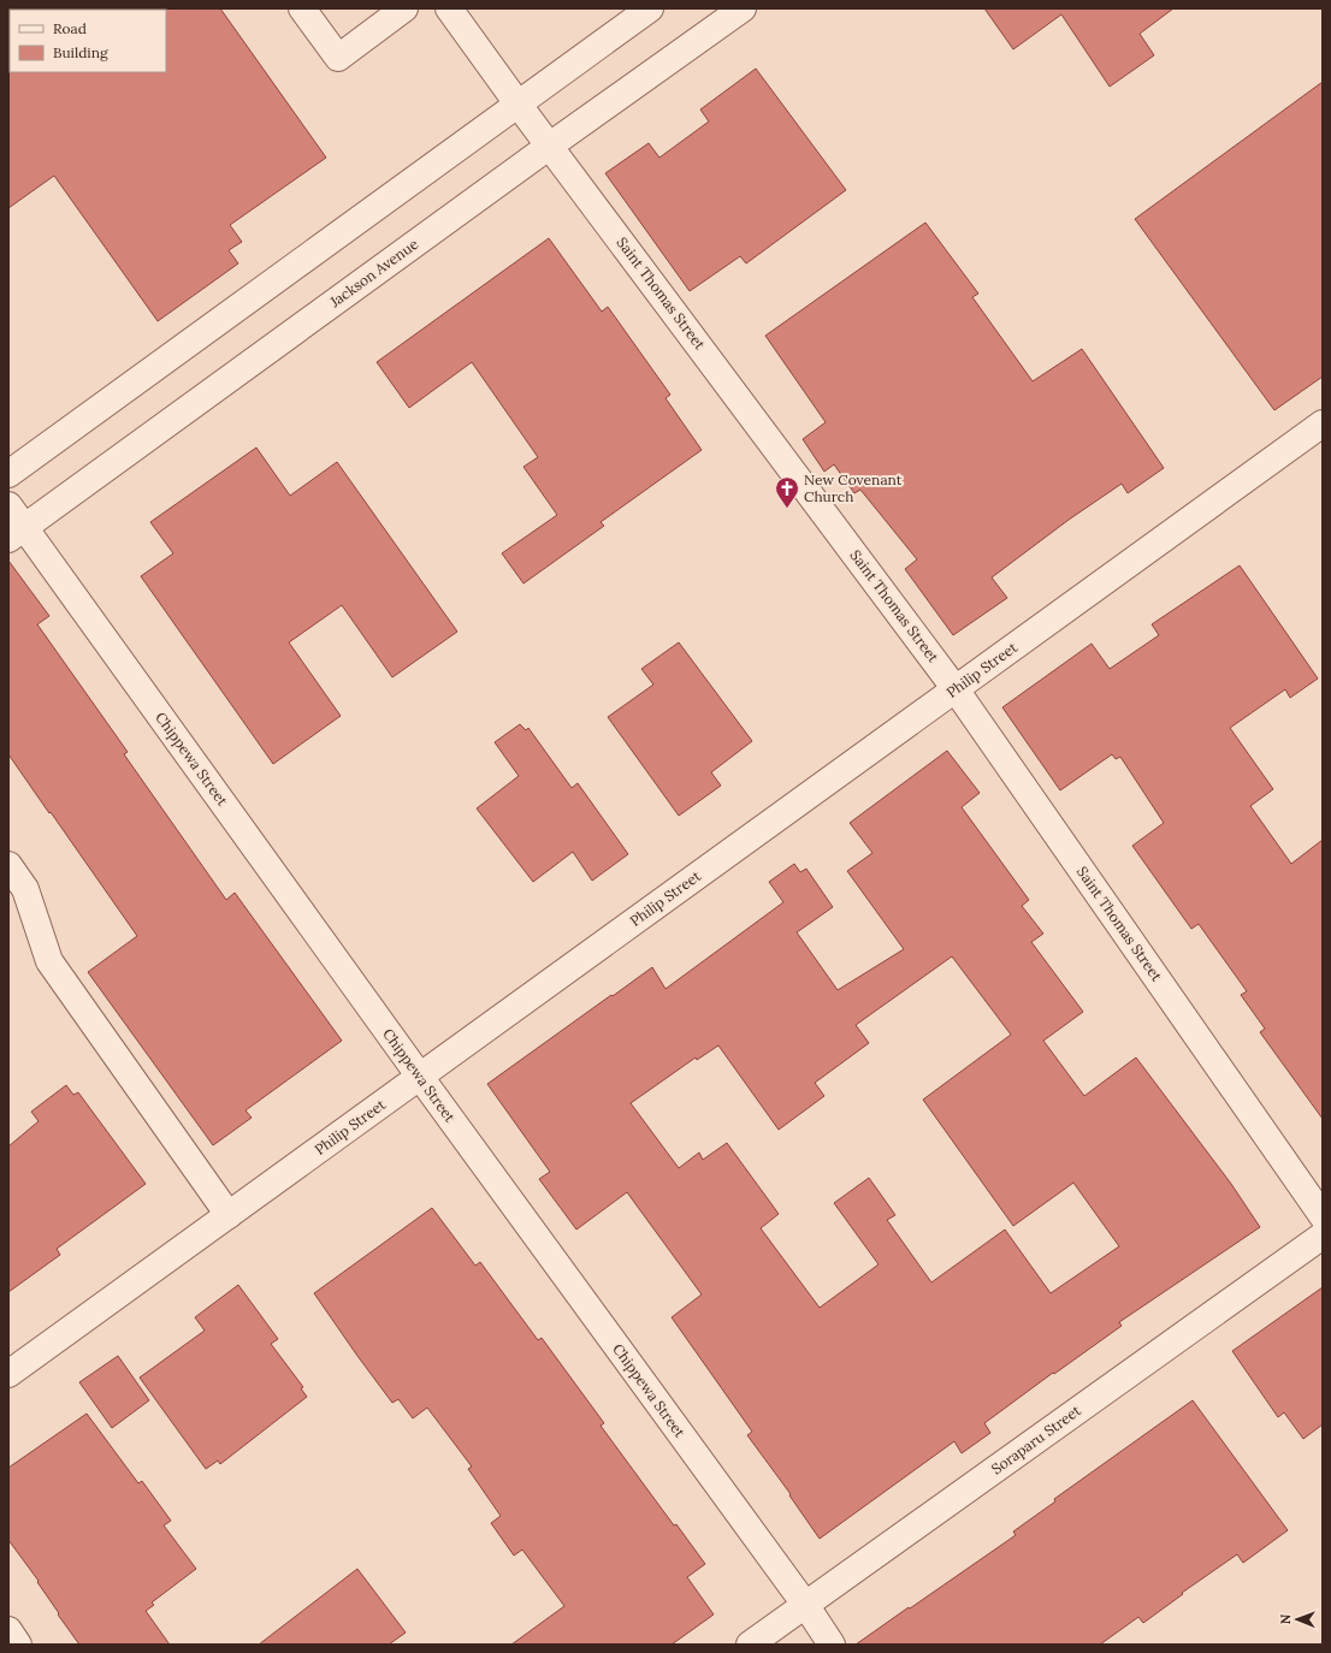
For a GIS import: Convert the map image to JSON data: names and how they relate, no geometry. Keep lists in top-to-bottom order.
{
  "streets": {
    "street": [
      "Jackson Avenue",
      "Saint Thomas Street",
      "Philip Street",
      "Chippewa Street",
      "Soraparu Street"
    ]
  },
  "crossings": [
    ["Jackson Avenue", "Saint Thomas Street"],
    ["Jackson Avenue", "Chippewa Street"],
    ["Saint Thomas Street", "Philip Street"],
    ["Philip Street", "Chippewa Street"],
    ["Chippewa Street", "Soraparu Street"]
  ],
  "places": {
    "church": ["New Covenant Church"]
  },
  "legend": ["Road", "Building"],
  "north": "left"
}
